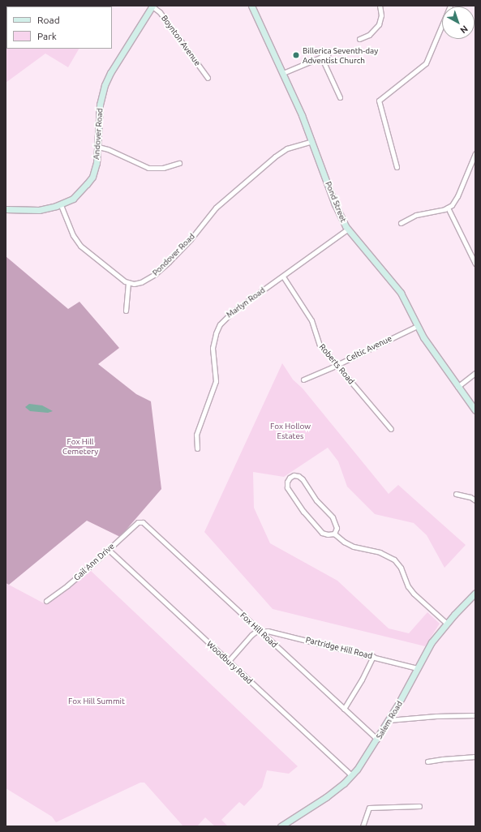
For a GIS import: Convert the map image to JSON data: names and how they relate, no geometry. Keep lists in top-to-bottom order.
{
  "streets": {
    "main road": ["Andover Road", "Pond Street", "Salem Road"],
    "street": [
      "Boynton Avenue",
      "Pondover Road",
      "Marlyn Road",
      "Celtic Avenue",
      "Roberts Road",
      "Gail Ann Drive",
      "Fox Hill Road",
      "Partridge Hill Road",
      "Woodbury Road"
    ]
  },
  "crossings": [
    ["Boynton Avenue", "Andover Road"],
    ["Pond Street", "Pondover Road"],
    ["Pond Street", "Marlyn Road"],
    ["Pond Street", "Celtic Avenue"],
    ["Marlyn Road", "Roberts Road"],
    ["Celtic Avenue", "Roberts Road"],
    ["Gail Ann Drive", "Fox Hill Road"],
    ["Gail Ann Drive", "Woodbury Road"],
    ["Fox Hill Road", "Partridge Hill Road"],
    ["Fox Hill Road", "Salem Road"],
    ["Partridge Hill Road", "Salem Road"],
    ["Woodbury Road", "Salem Road"]
  ],
  "parks": ["Fox Hollow Estates", "Fox Hill Cemetery", "Fox Hill Summit"],
  "places": ["Billerica Seventh-day Adventist Church"],
  "legend": ["Road", "Park"],
  "north": "bottom right"
}
